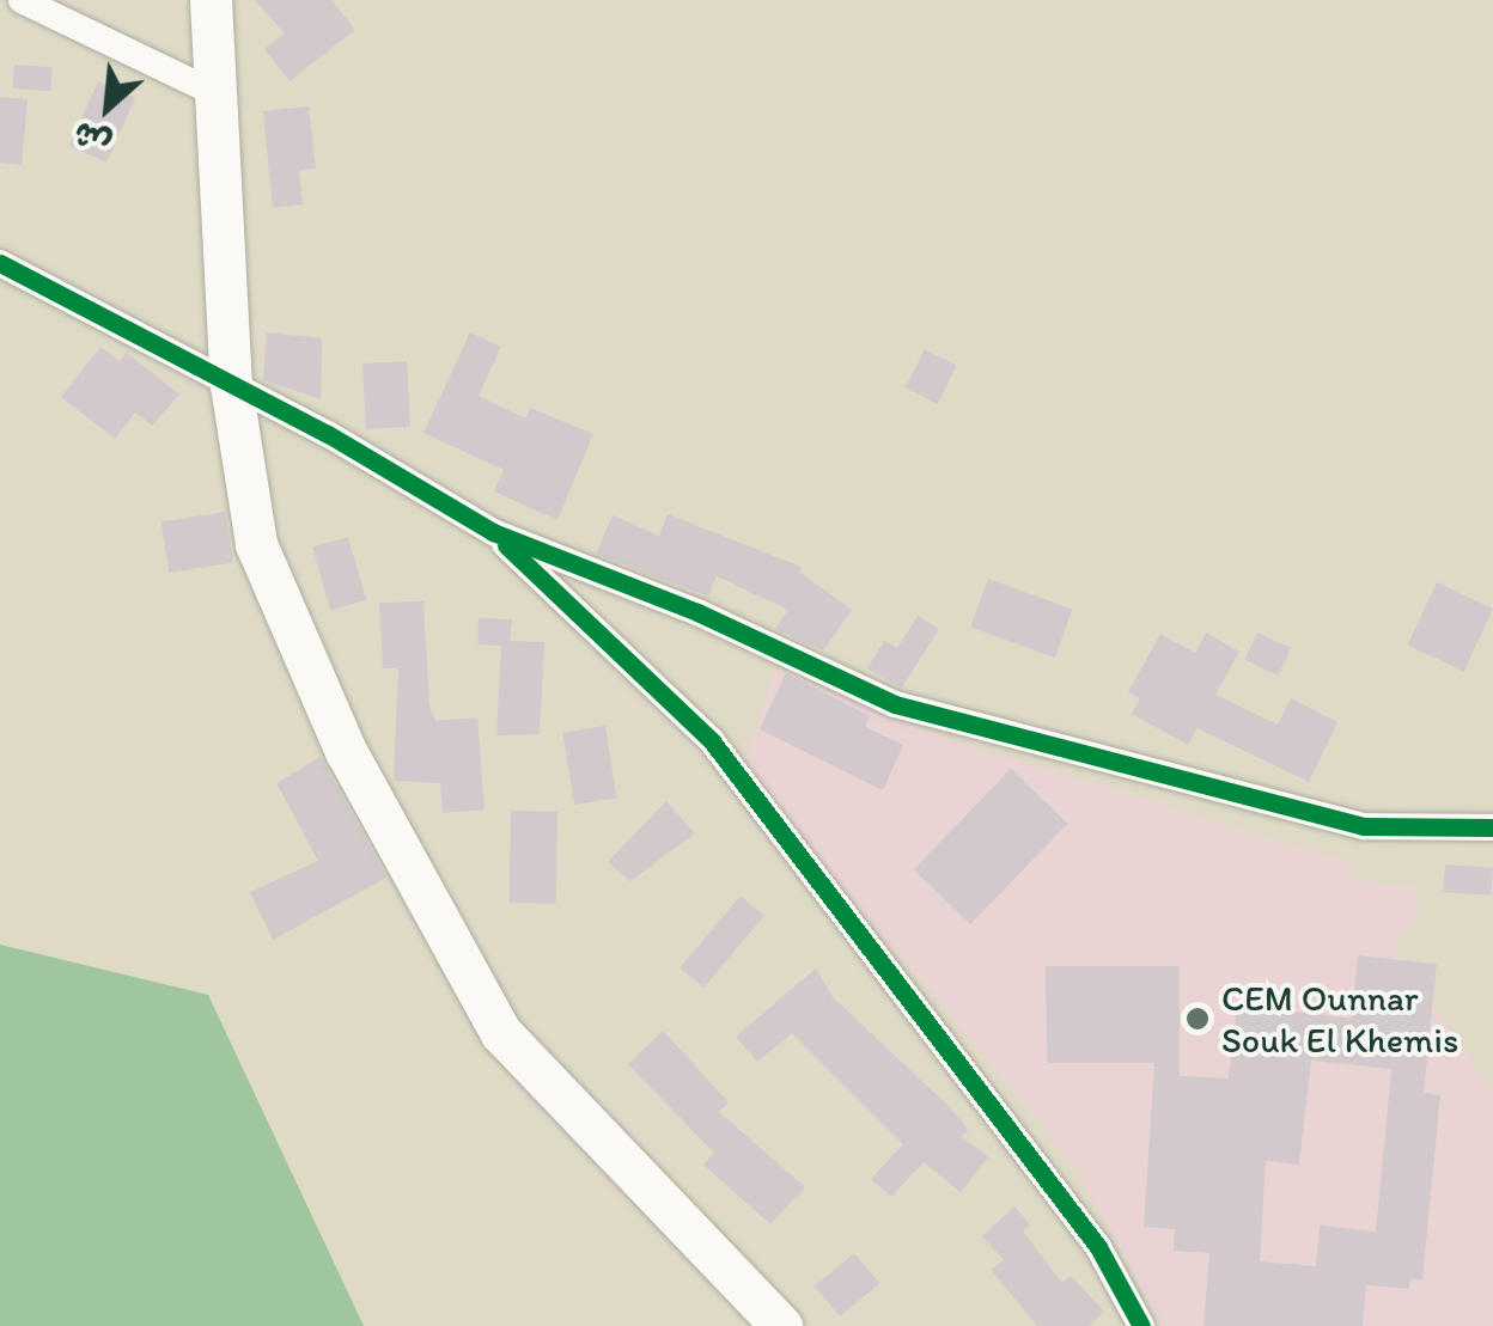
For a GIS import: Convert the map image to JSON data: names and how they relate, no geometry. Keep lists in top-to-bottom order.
{
  "places": ["CEM Ounnar Souk El Khemis"],
  "north": "bottom left"
}
